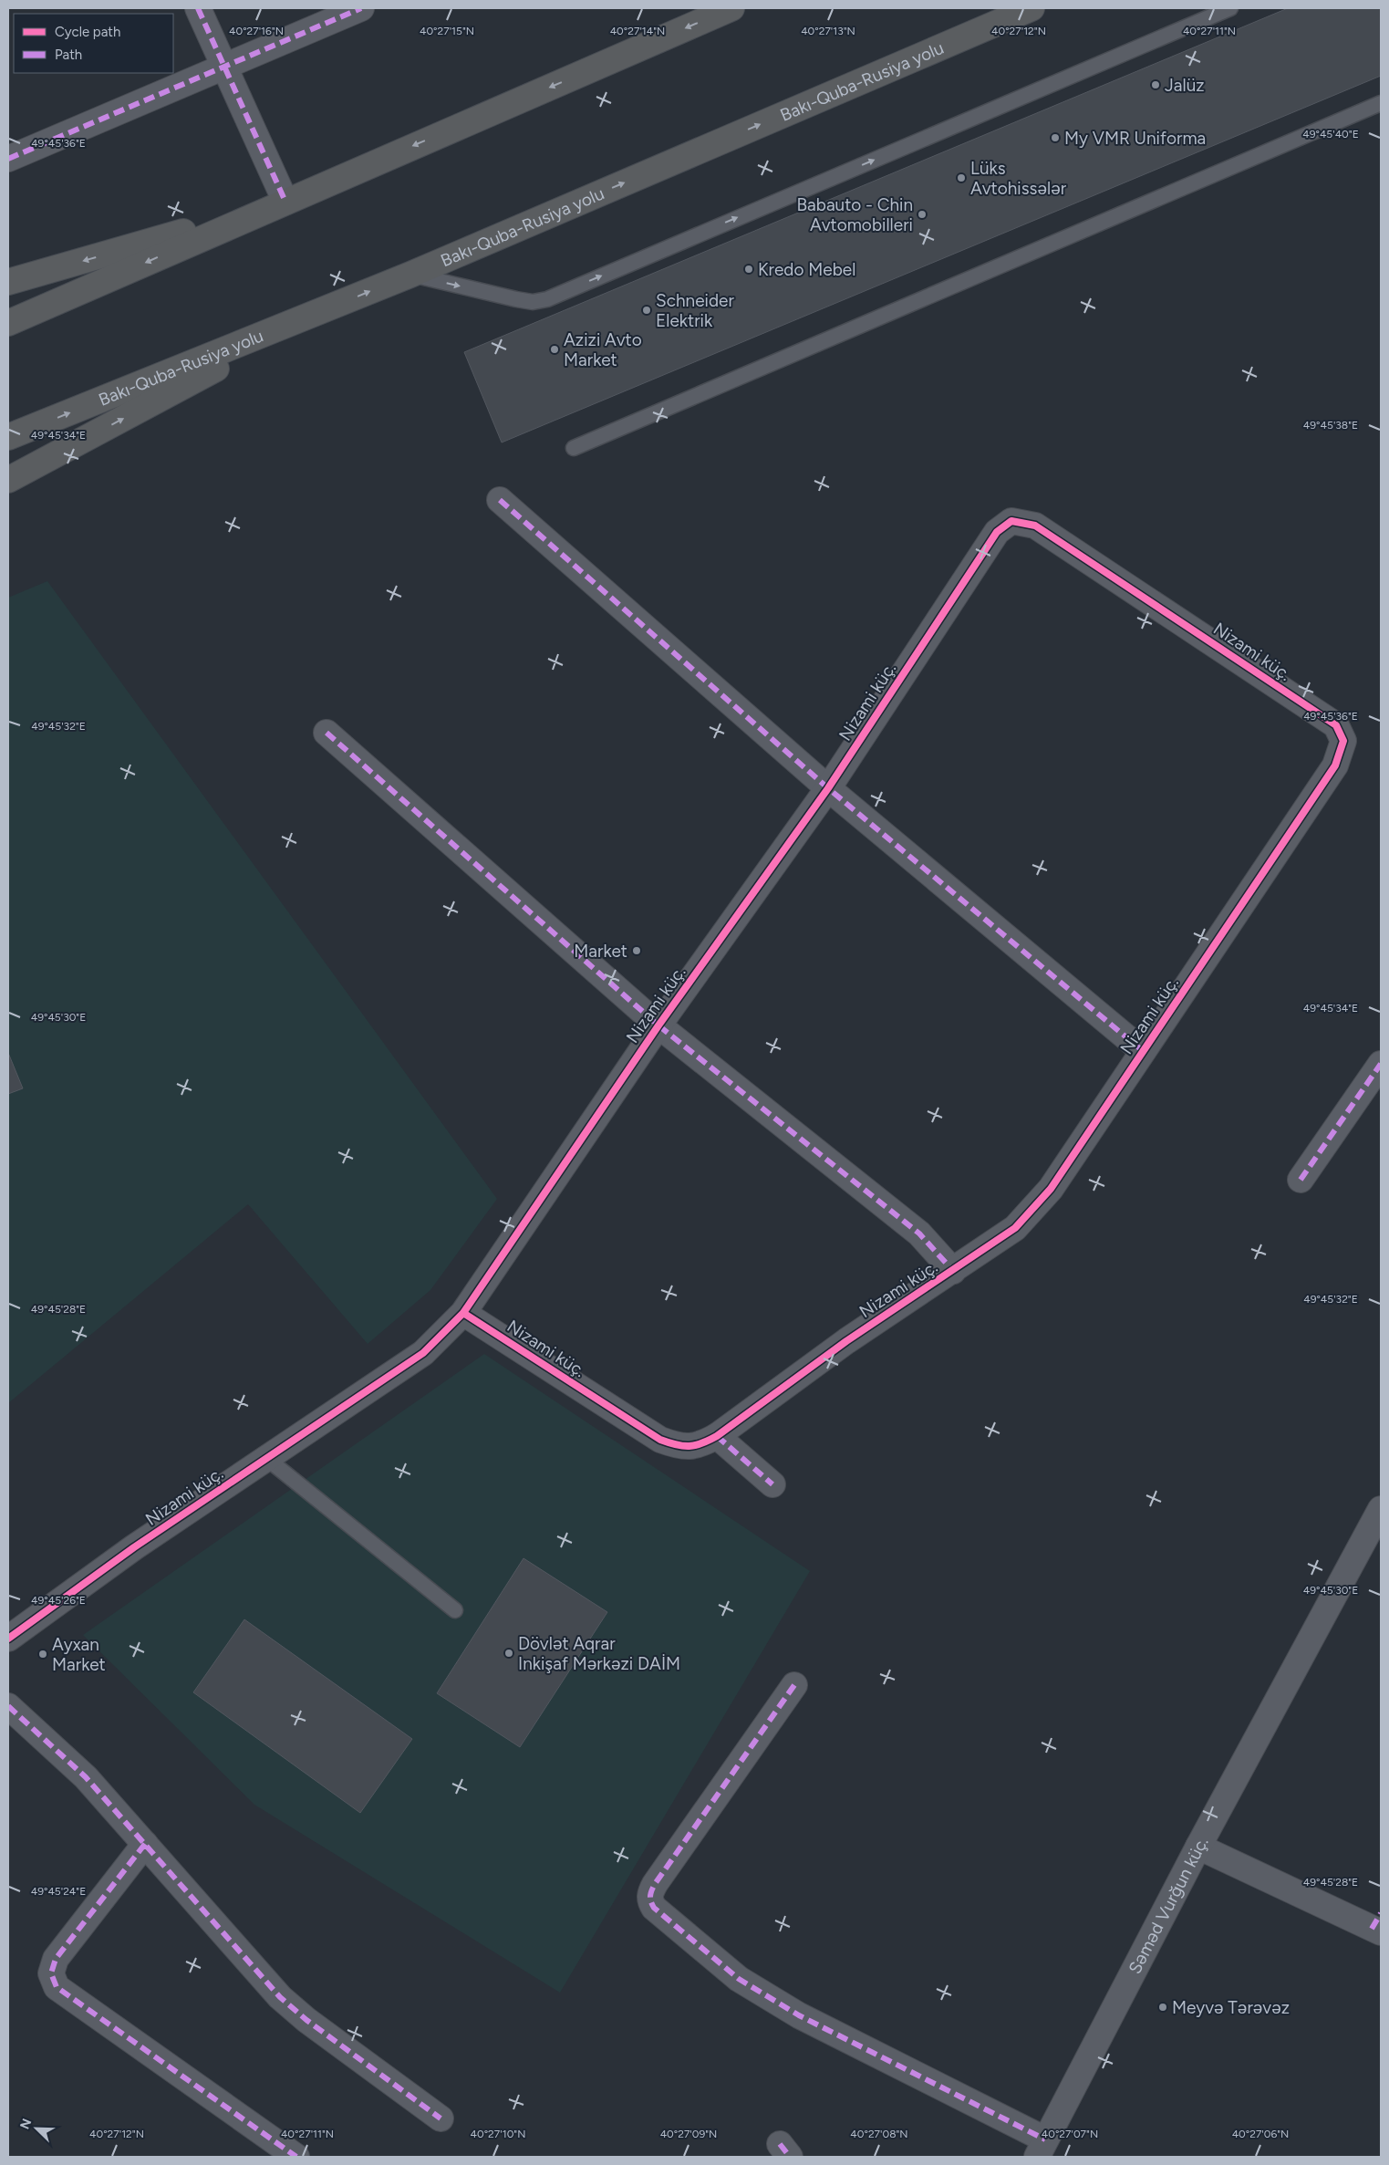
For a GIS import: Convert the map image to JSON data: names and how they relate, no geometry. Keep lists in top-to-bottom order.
{
  "streets": {
    "highway": ["Bakı-Quba-Rusiya yolu"],
    "street": ["Nizami küç.", "Səməd Vurğun küç."]
  },
  "places": [
    "Jalüz",
    "My VMR Uniforma",
    "Lüks Avtohissələr",
    "Babauto - Chin Avtomobilleri",
    "Kredo Mebel",
    "Schneider Elektrik",
    "Azizi Avto Market",
    "Market",
    "Dövlət Aqrar Inkişaf Mərkəzi DAİM",
    "Ayxan Market",
    "Meyvə Tərəvəz"
  ],
  "legend": ["Cycle path", "Path"],
  "north": "top left",
  "coordinates": [
    "40°27'14\"N",
    "40°27'16\"N",
    "40°27'15\"N",
    "40°27'13\"N",
    "40°27'12\"N",
    "40°27'11\"N",
    "49°45'40\"E",
    "49°45'36\"E",
    "49°45'38\"E",
    "49°45'34\"E",
    "49°45'32\"E",
    "49°45'30\"E",
    "49°45'28\"E",
    "49°45'26\"E",
    "49°45'24\"E",
    "40°27'10\"N",
    "40°27'09\"N",
    "40°27'08\"N",
    "40°27'07\"N",
    "40°27'06\"N"
  ]
}
